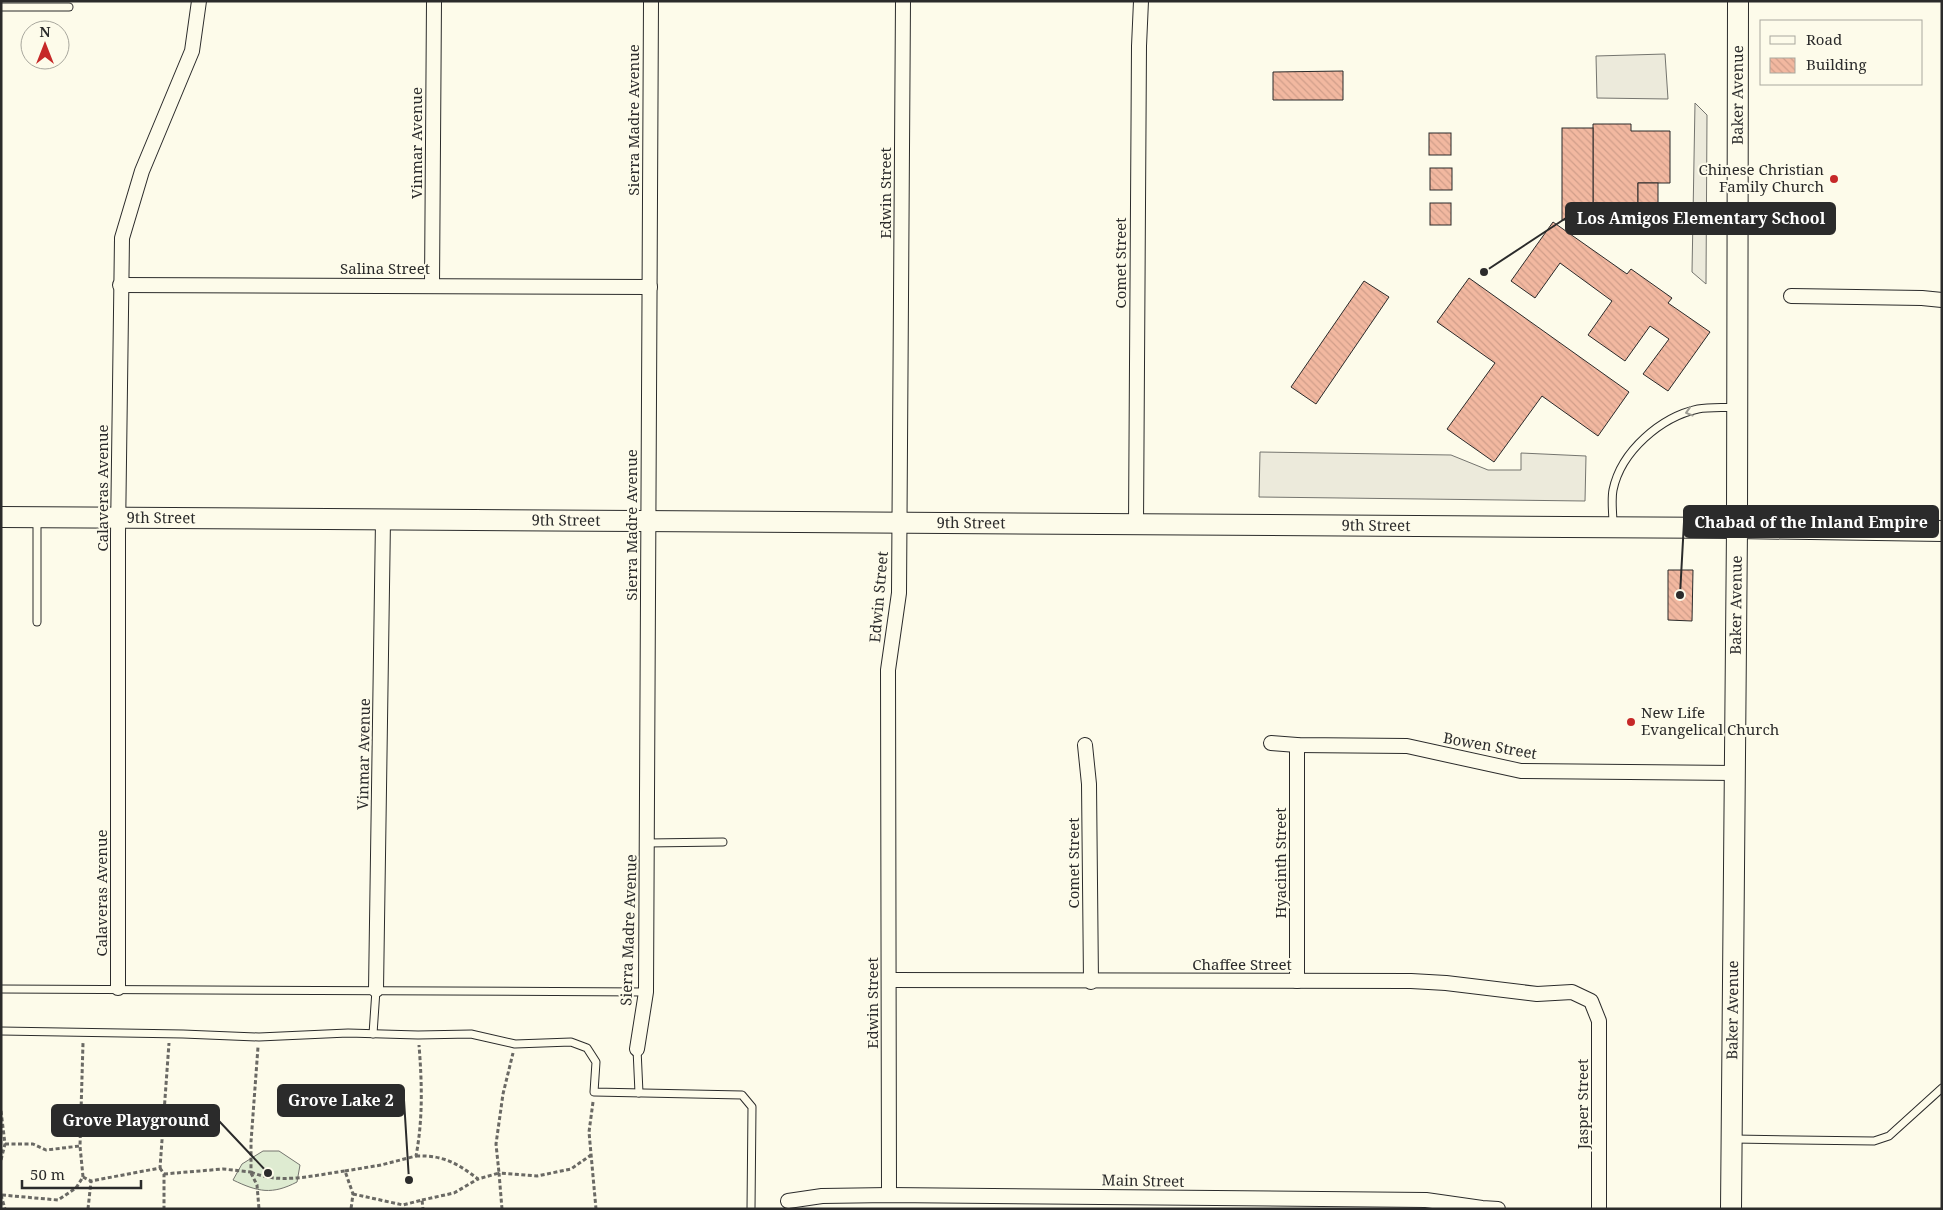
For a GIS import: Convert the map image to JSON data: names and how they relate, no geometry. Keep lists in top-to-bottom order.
{
  "streets": {
    "street": [
      "Baker Avenue",
      "Sierra Madre Avenue",
      "Vinmar Avenue",
      "Edwin Street",
      "Comet Street",
      "Salina Street",
      "Calaveras Avenue",
      "9th Street",
      "Bowen Street",
      "Hyacinth Street",
      "Chaffee Street",
      "Jasper Street",
      "Main Street"
    ]
  },
  "crossings": [
    ["Baker Avenue", "9th Street"],
    ["Baker Avenue", "Bowen Street"],
    ["Sierra Madre Avenue", "Salina Street"],
    ["Sierra Madre Avenue", "9th Street"],
    ["Vinmar Avenue", "Salina Street"],
    ["Vinmar Avenue", "9th Street"],
    ["Edwin Street", "9th Street"],
    ["Edwin Street", "Chaffee Street"],
    ["Edwin Street", "Main Street"],
    ["Comet Street", "9th Street"],
    ["Comet Street", "Chaffee Street"],
    ["Salina Street", "Calaveras Avenue"],
    ["Calaveras Avenue", "9th Street"],
    ["Bowen Street", "Hyacinth Street"],
    ["Hyacinth Street", "Chaffee Street"],
    ["Chaffee Street", "Jasper Street"]
  ],
  "places": [
    "Chinese Christian Family Church",
    "Los Amigos Elementary School",
    "Chabad of the Inland Empire",
    "New Life Evangelical Church",
    "Grove Playground",
    "Grove Lake 2"
  ],
  "legend": ["Road", "Building"],
  "scale_bar": "50 m",
  "north": "top"
}
